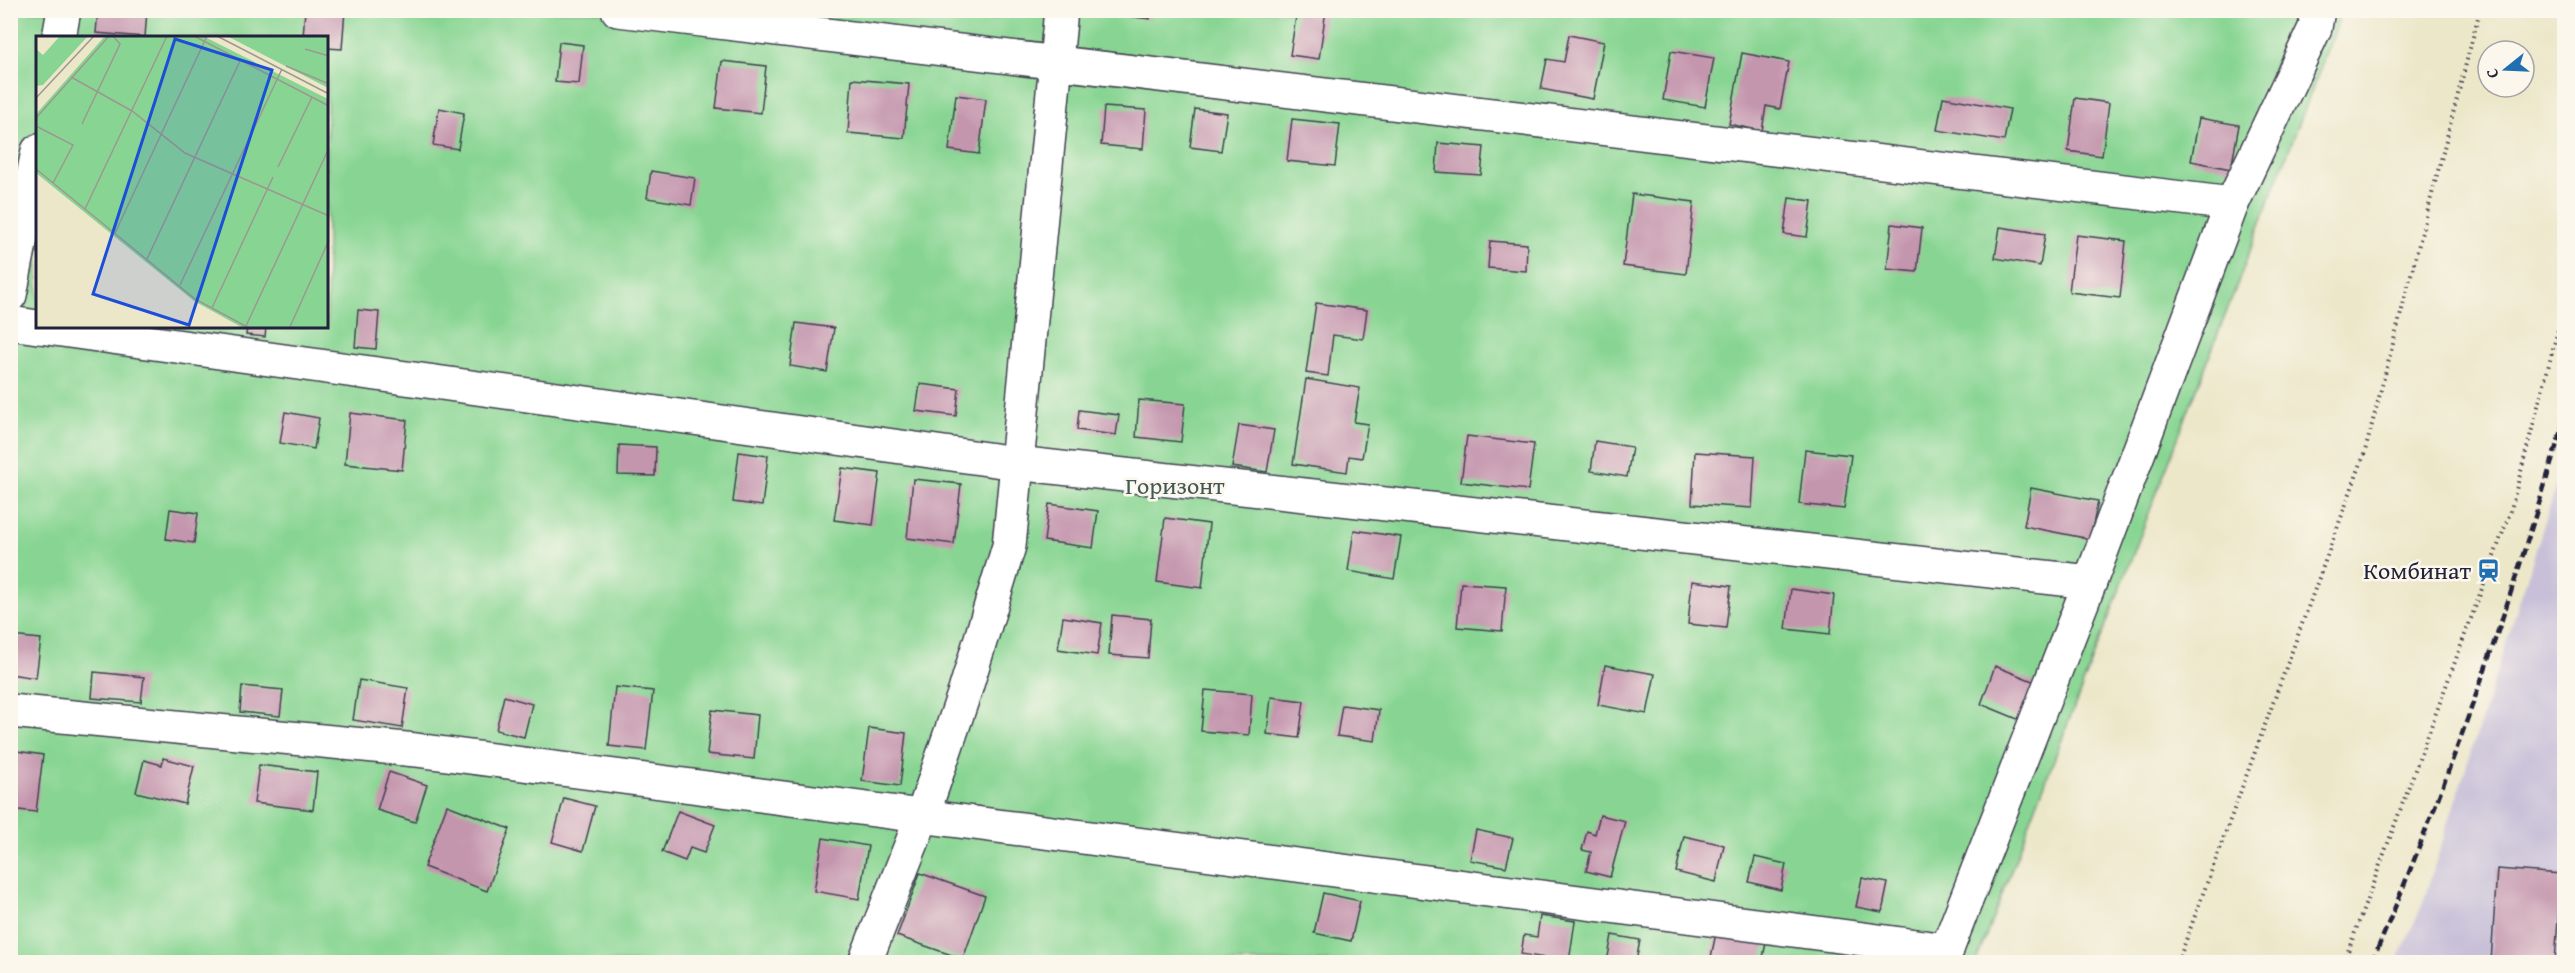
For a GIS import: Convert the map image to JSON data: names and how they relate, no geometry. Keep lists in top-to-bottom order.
{
  "parks": ["Горизонт"],
  "places": {
    "station": ["Комбинат"]
  },
  "north": "left"
}
